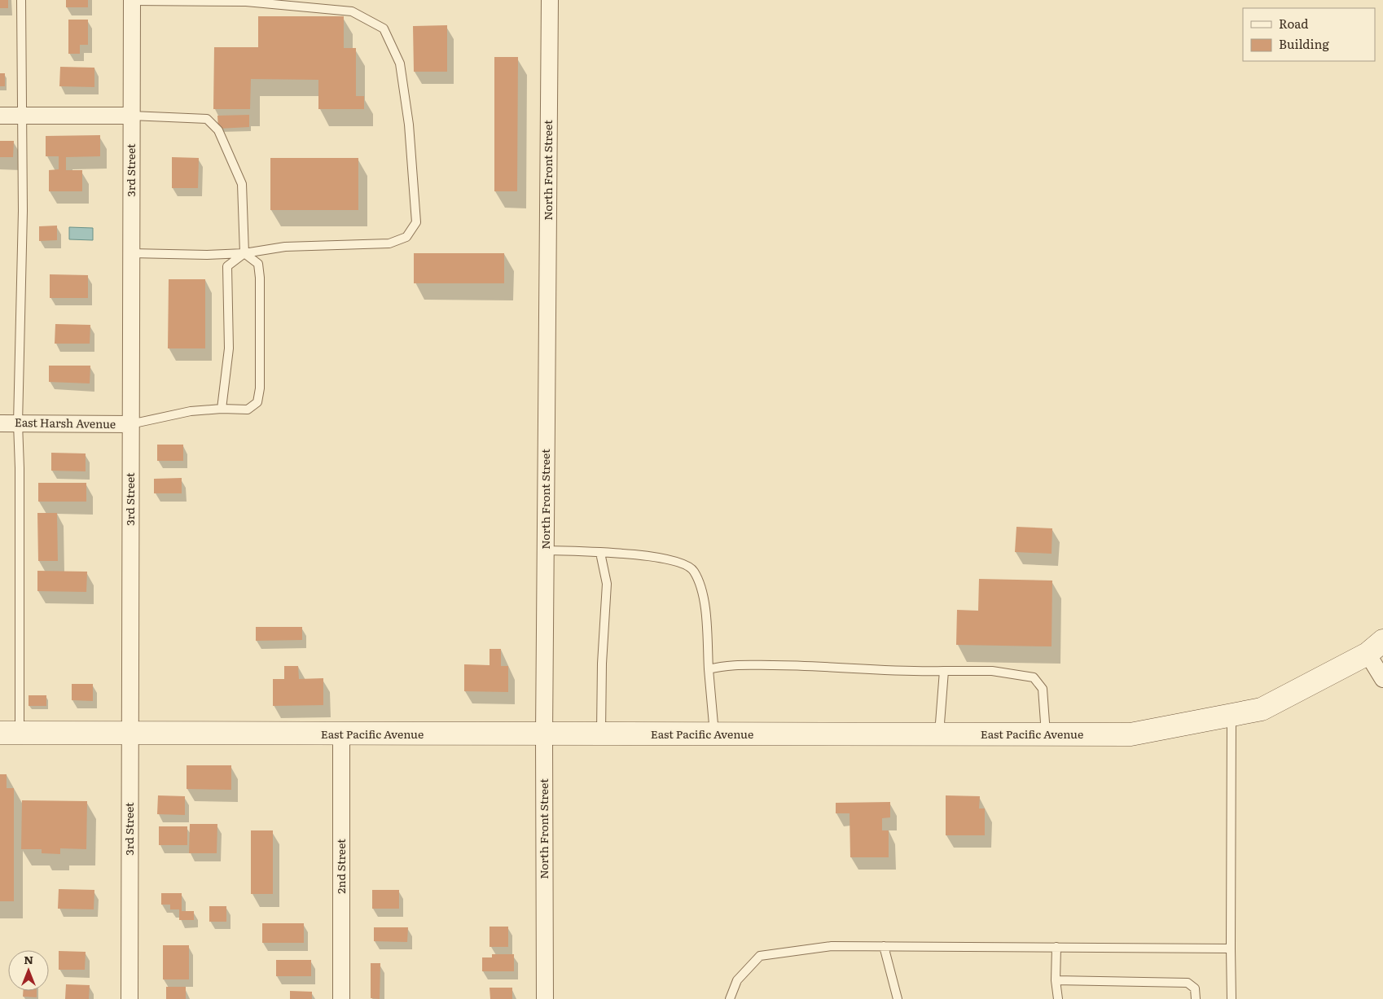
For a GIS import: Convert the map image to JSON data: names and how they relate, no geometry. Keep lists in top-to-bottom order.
{
  "streets": {
    "main road": ["East Pacific Avenue"],
    "street": [
      "3rd Street",
      "North Front Street",
      "East Harsh Avenue",
      "2nd Street"
    ]
  },
  "crossings": [
    ["3rd Street", "East Harsh Avenue"],
    ["3rd Street", "East Pacific Avenue"],
    ["North Front Street", "East Pacific Avenue"],
    ["East Pacific Avenue", "2nd Street"]
  ],
  "legend": ["Road", "Building"],
  "north": "top"
}
